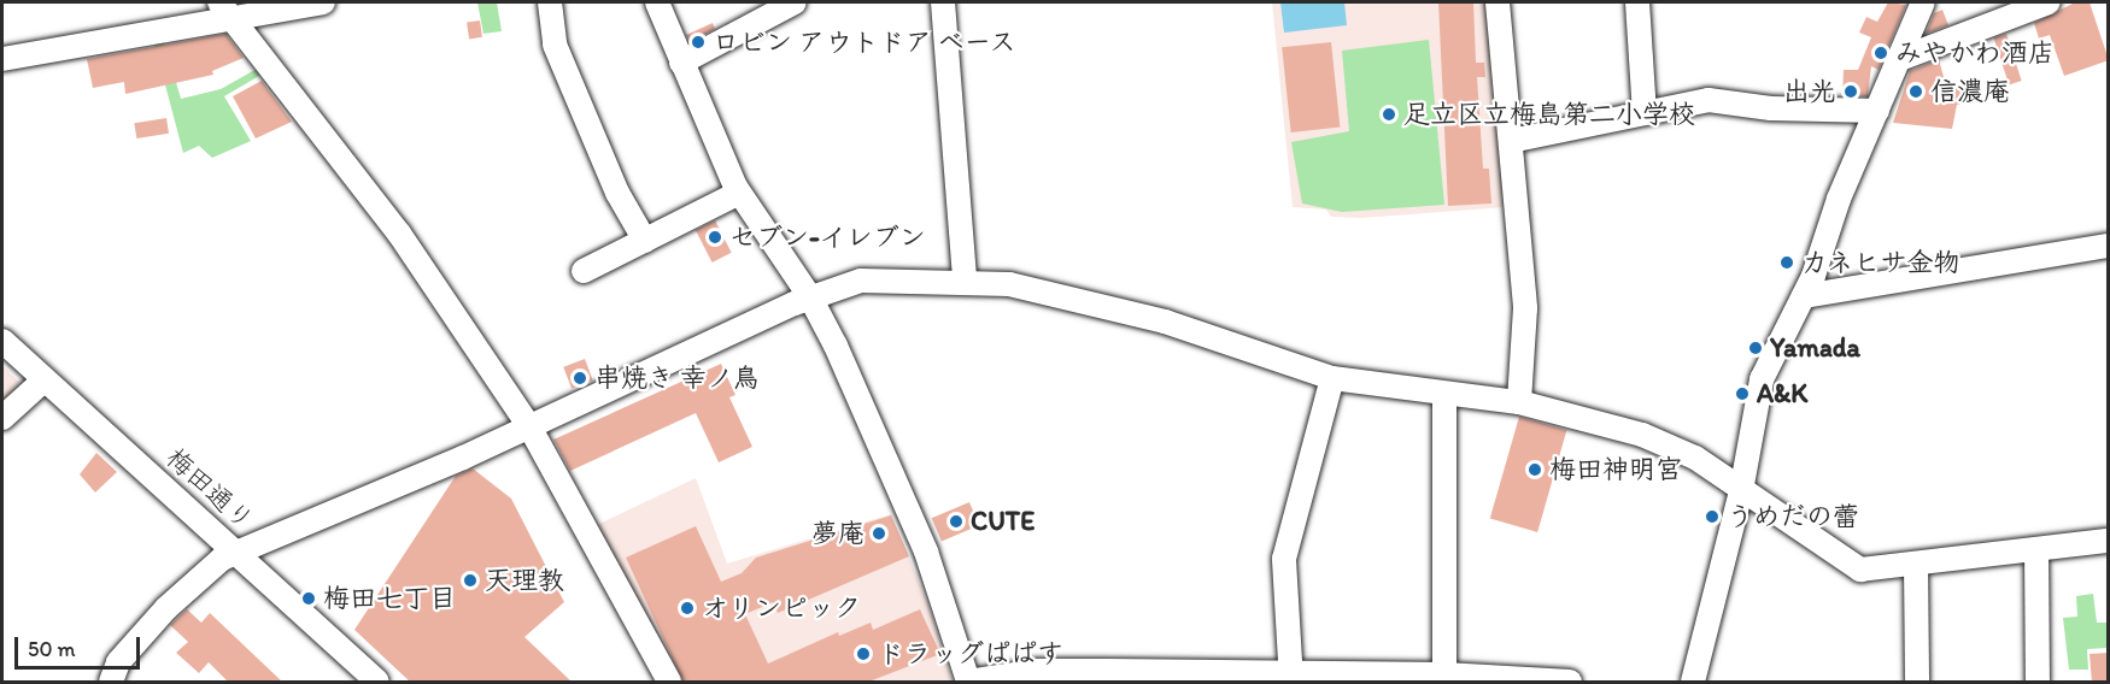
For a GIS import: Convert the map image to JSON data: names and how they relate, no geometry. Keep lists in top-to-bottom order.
{
  "streets": {
    "street": ["梅田通り"]
  },
  "places": [
    "ロビン アウトドア ベース",
    "みやかわ酒店",
    "出光",
    "信濃庵",
    "足立区立梅島第二小学校",
    "セブン-イレブン",
    "カネヒサ金物",
    "Yamada",
    "串焼き 幸ノ鳥",
    "A&K",
    "梅田神明宮",
    "うめだの蕾",
    "CUTE",
    "夢庵",
    "天理教",
    "梅田七丁目",
    "オリンピック",
    "ドラッグぱぱす"
  ],
  "scale_bar": "50 m"
}
